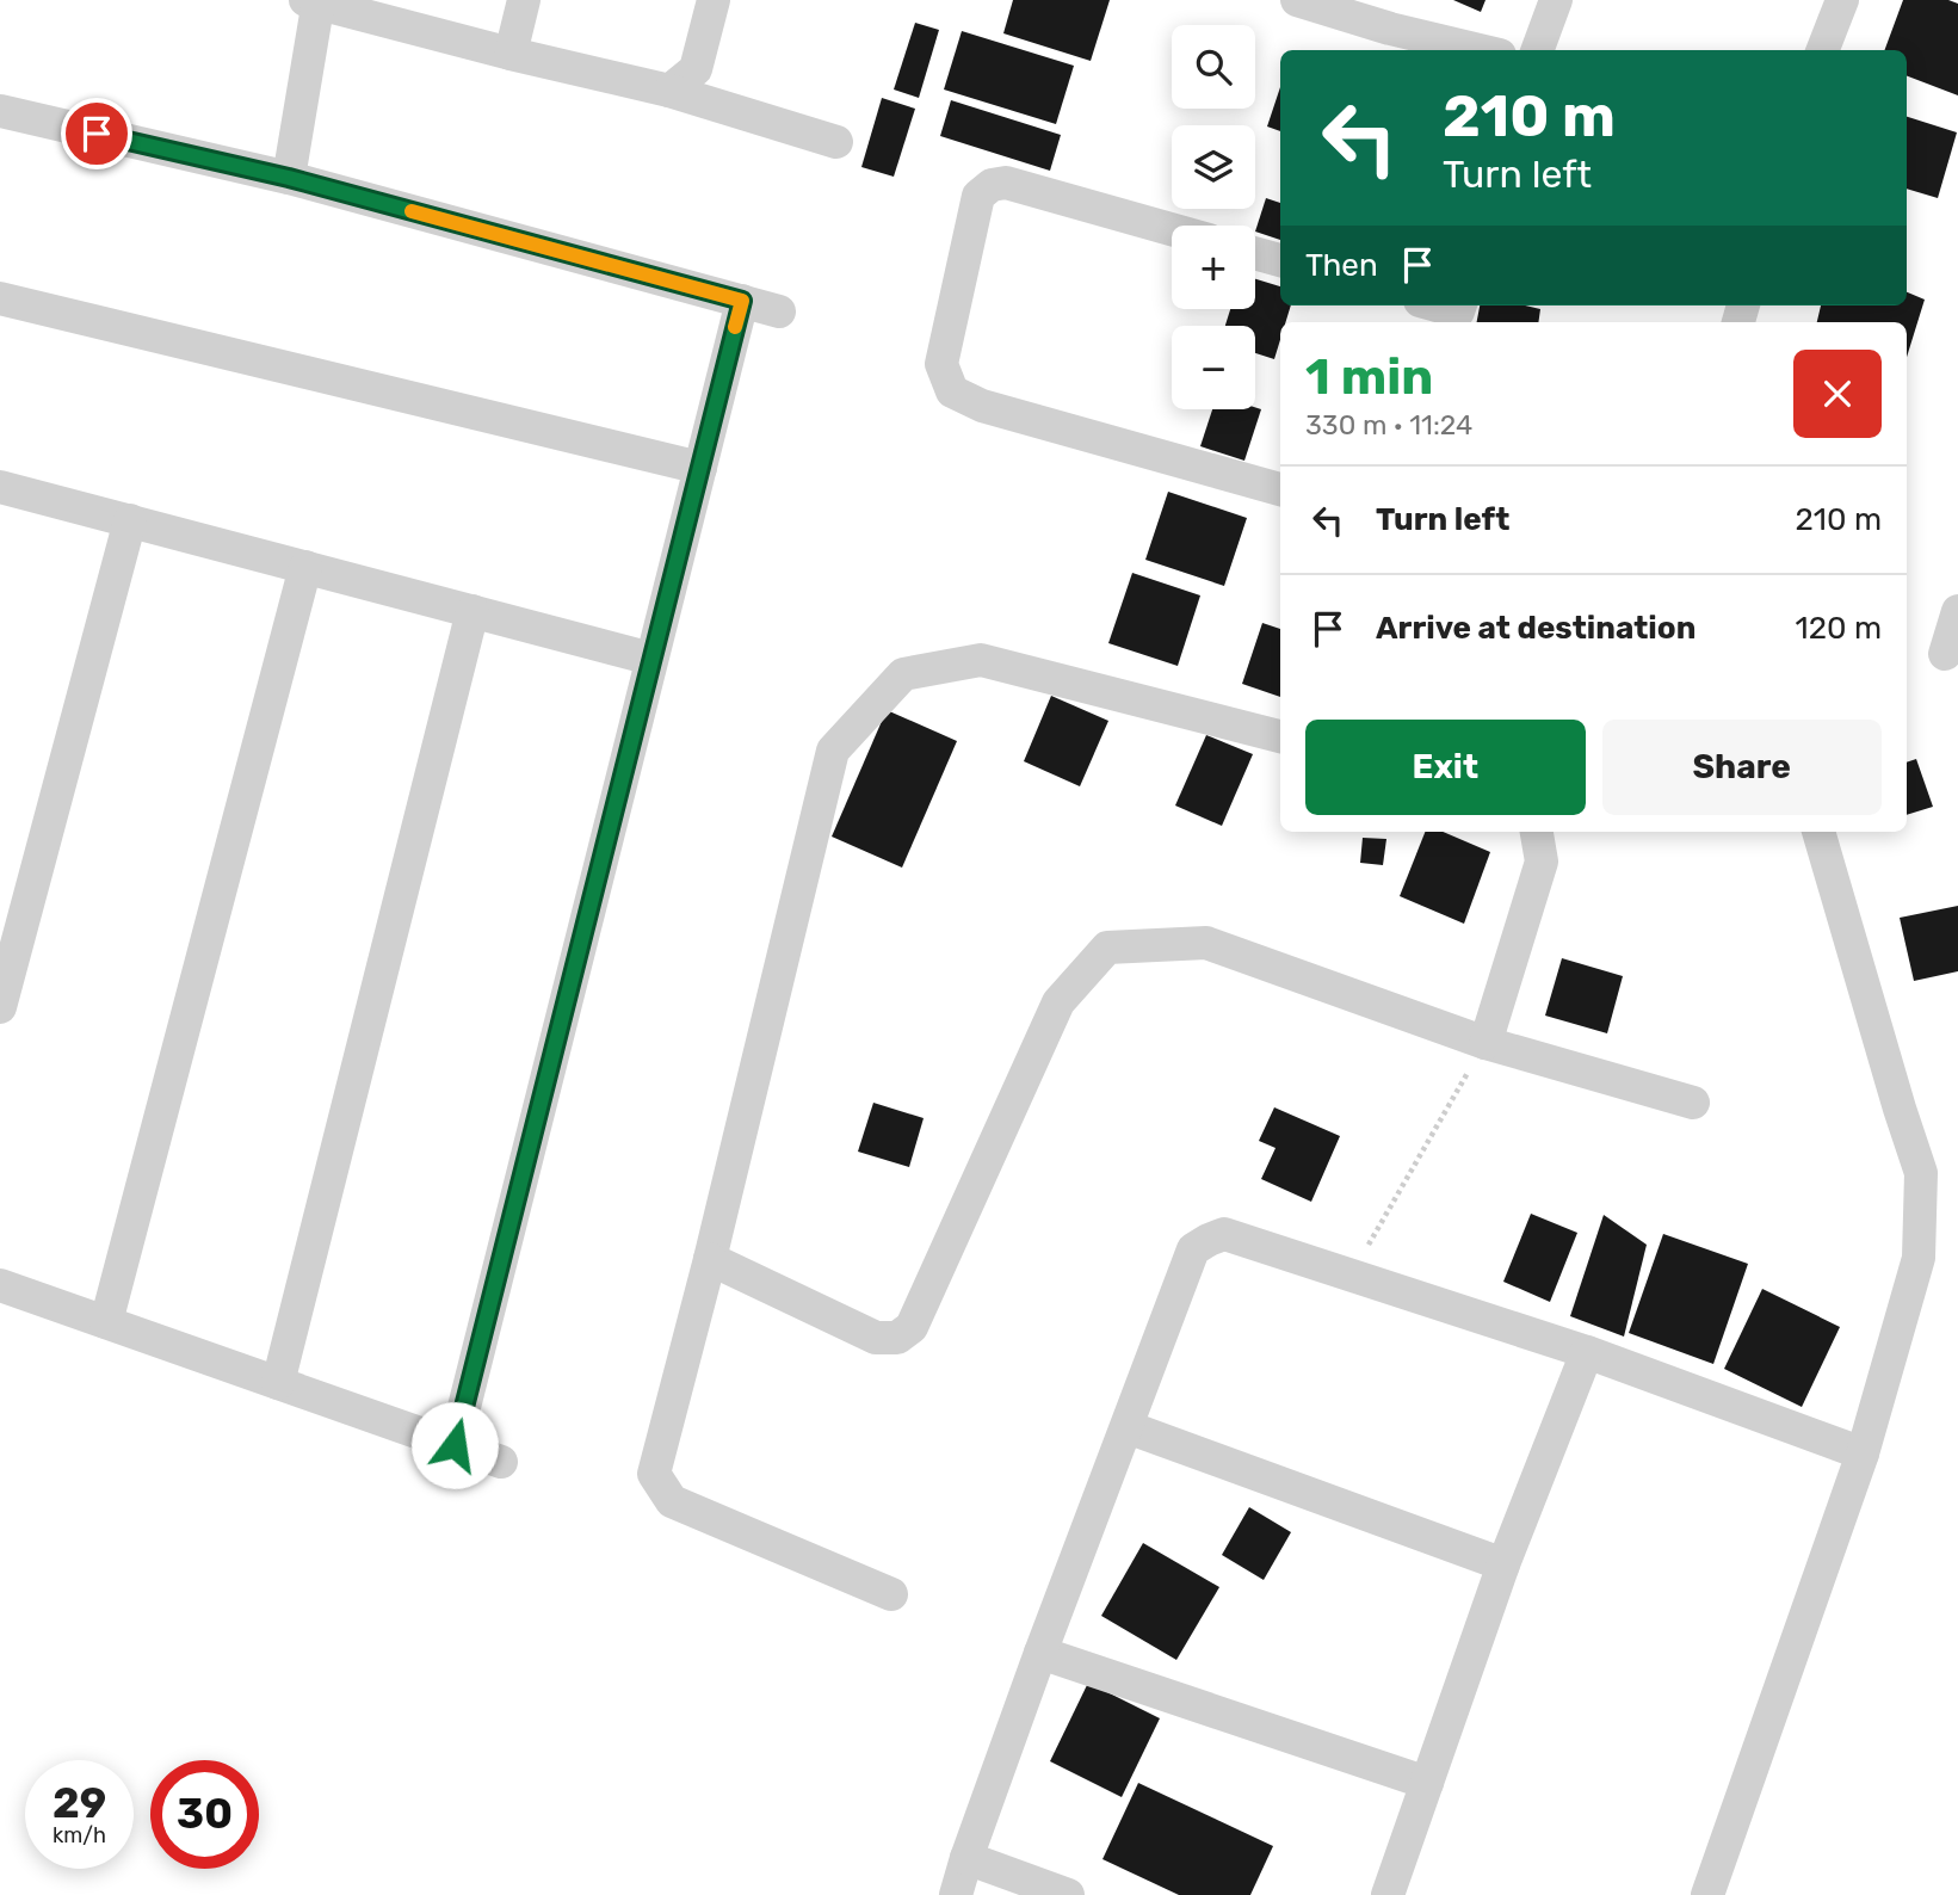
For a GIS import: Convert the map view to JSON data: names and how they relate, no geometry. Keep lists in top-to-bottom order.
{
  "page": {
    "map_buttons": ["+", "−"],
    "turn": ["210 m", "Turn left"],
    "then": "Then",
    "heading": ["1 min", "330 m · 11:24"],
    "list": [
      {
        "name": "Turn left",
        "value": "210 m"
      },
      {
        "name": "Arrive at destination",
        "value": "120 m"
      }
    ],
    "buttons": ["Exit", "Share"],
    "speed": "29 km/h",
    "limit": "30"
  }
}
